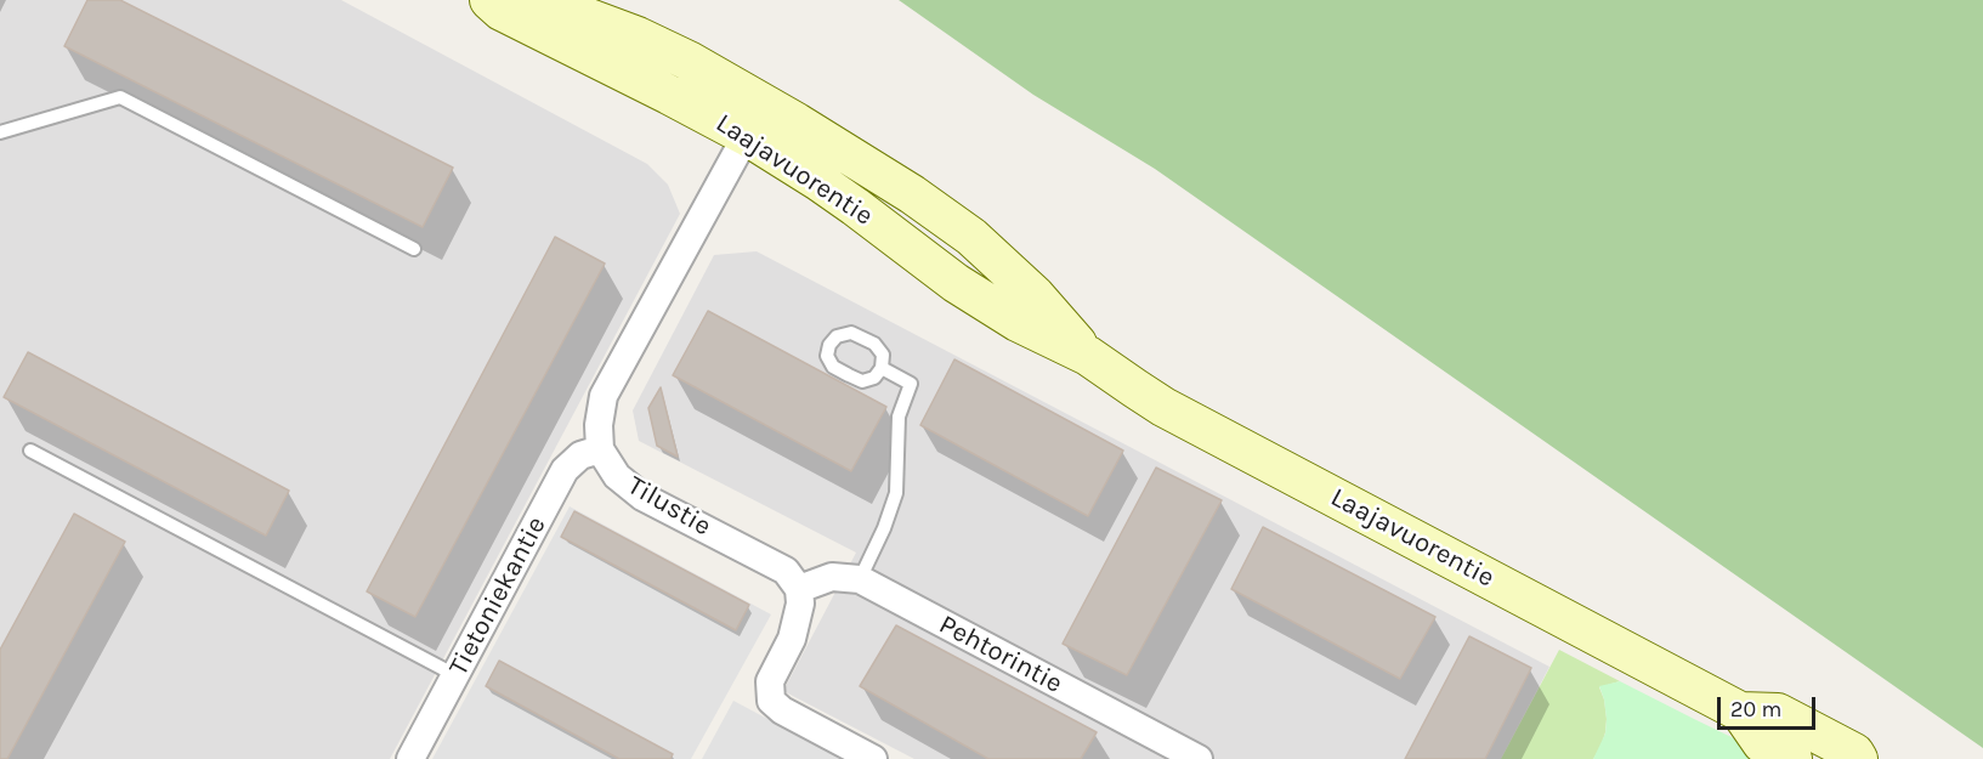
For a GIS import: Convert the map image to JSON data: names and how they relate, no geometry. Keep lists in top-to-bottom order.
{
  "streets": {
    "main road": ["Laajavuorentie"],
    "street": ["Tilustie", "Tietoniekantie", "Pehtorintie"]
  },
  "crossings": [
    ["Tilustie", "Tietoniekantie"]
  ],
  "scale_bar": "20 m"
}
